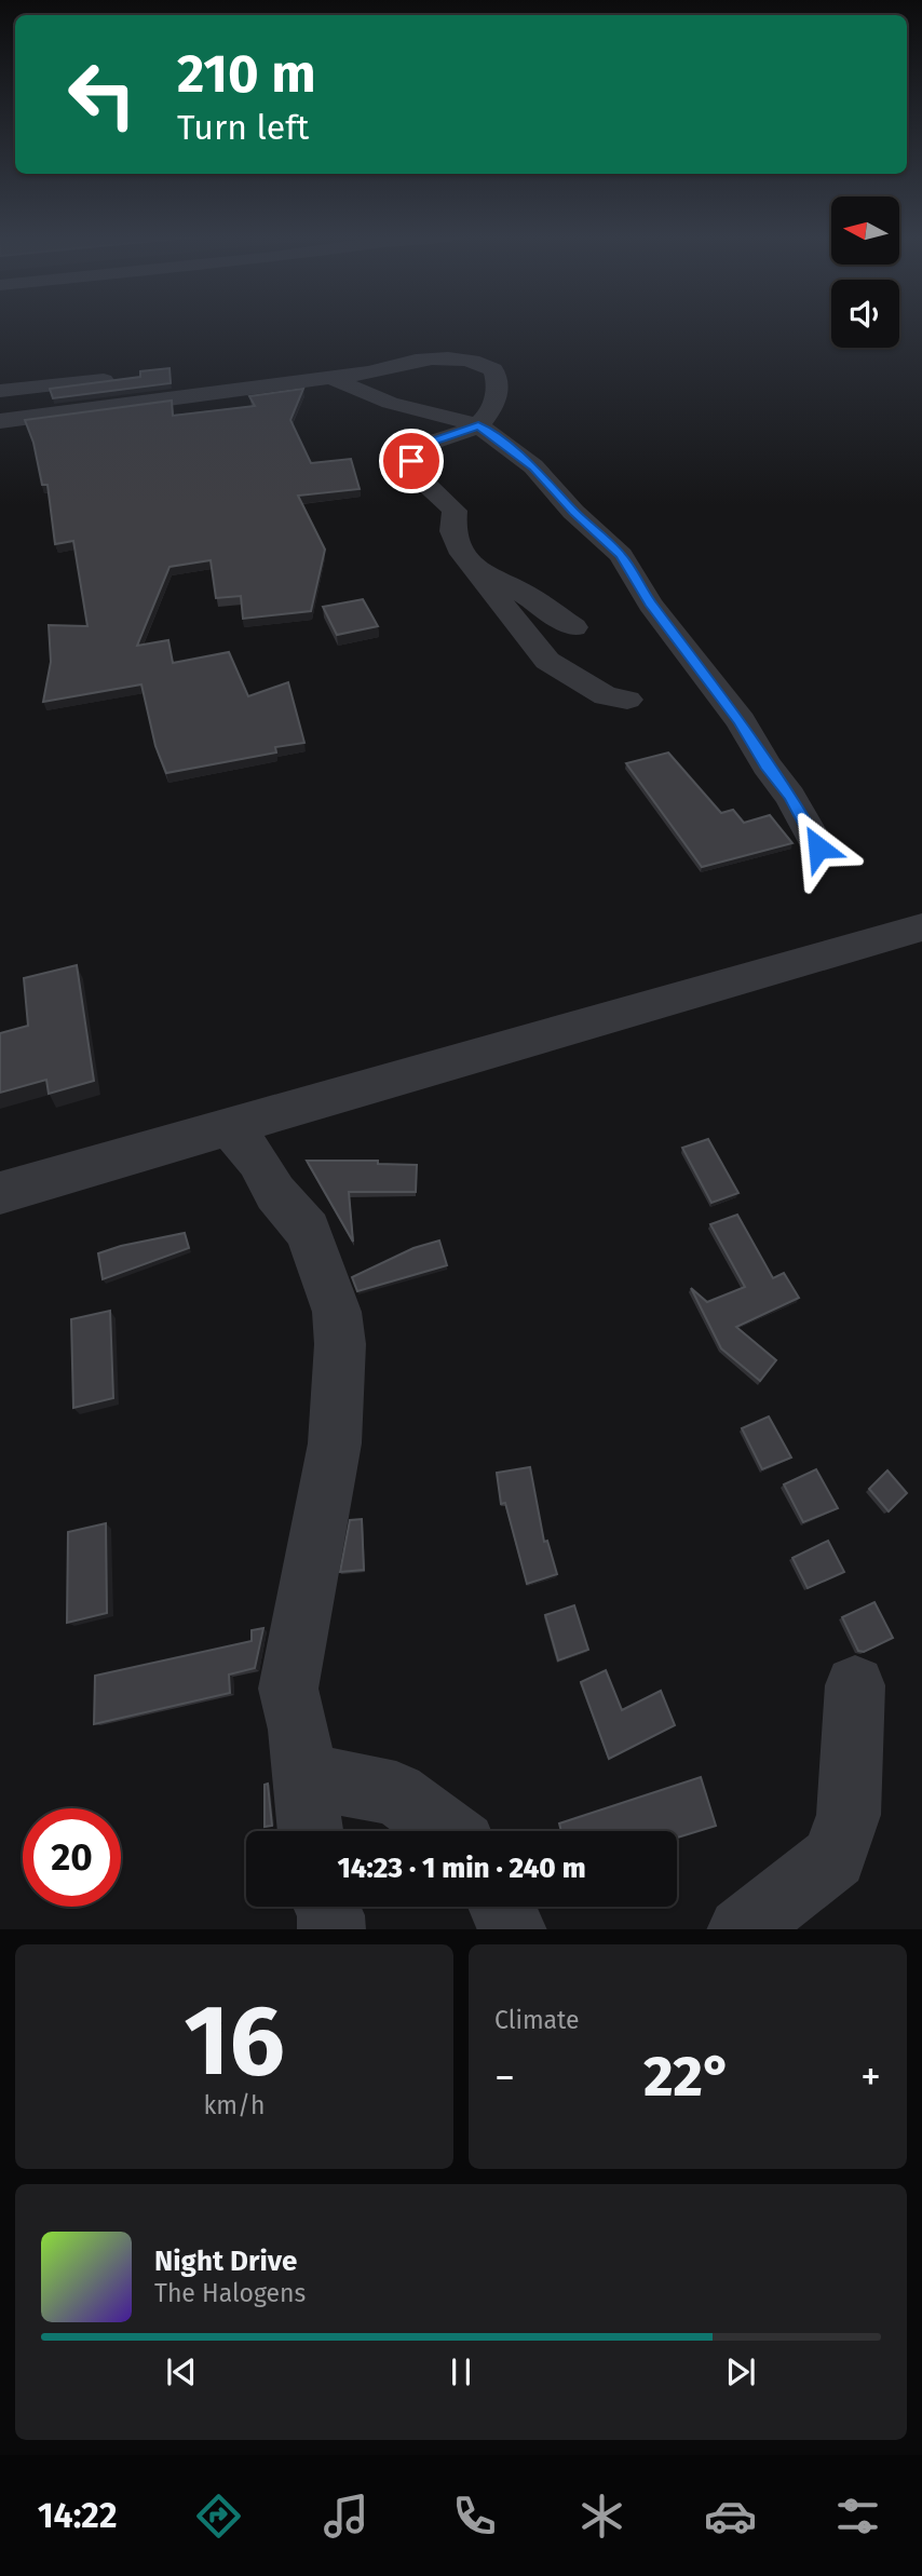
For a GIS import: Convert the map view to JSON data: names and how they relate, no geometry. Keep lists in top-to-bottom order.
{
  "north": "left",
  "page": {
    "turn": ["210 m", "Turn left"],
    "limit": "20",
    "trip": "14:23 · 1 min · 240 m",
    "tile": [
      ["16", "km/h"],
      "Climate"
    ],
    "heat": ["−", "22°", "+"],
    "song": ["Night Drive", "The Halogens"],
    "tabs": "14:22"
  }
}
